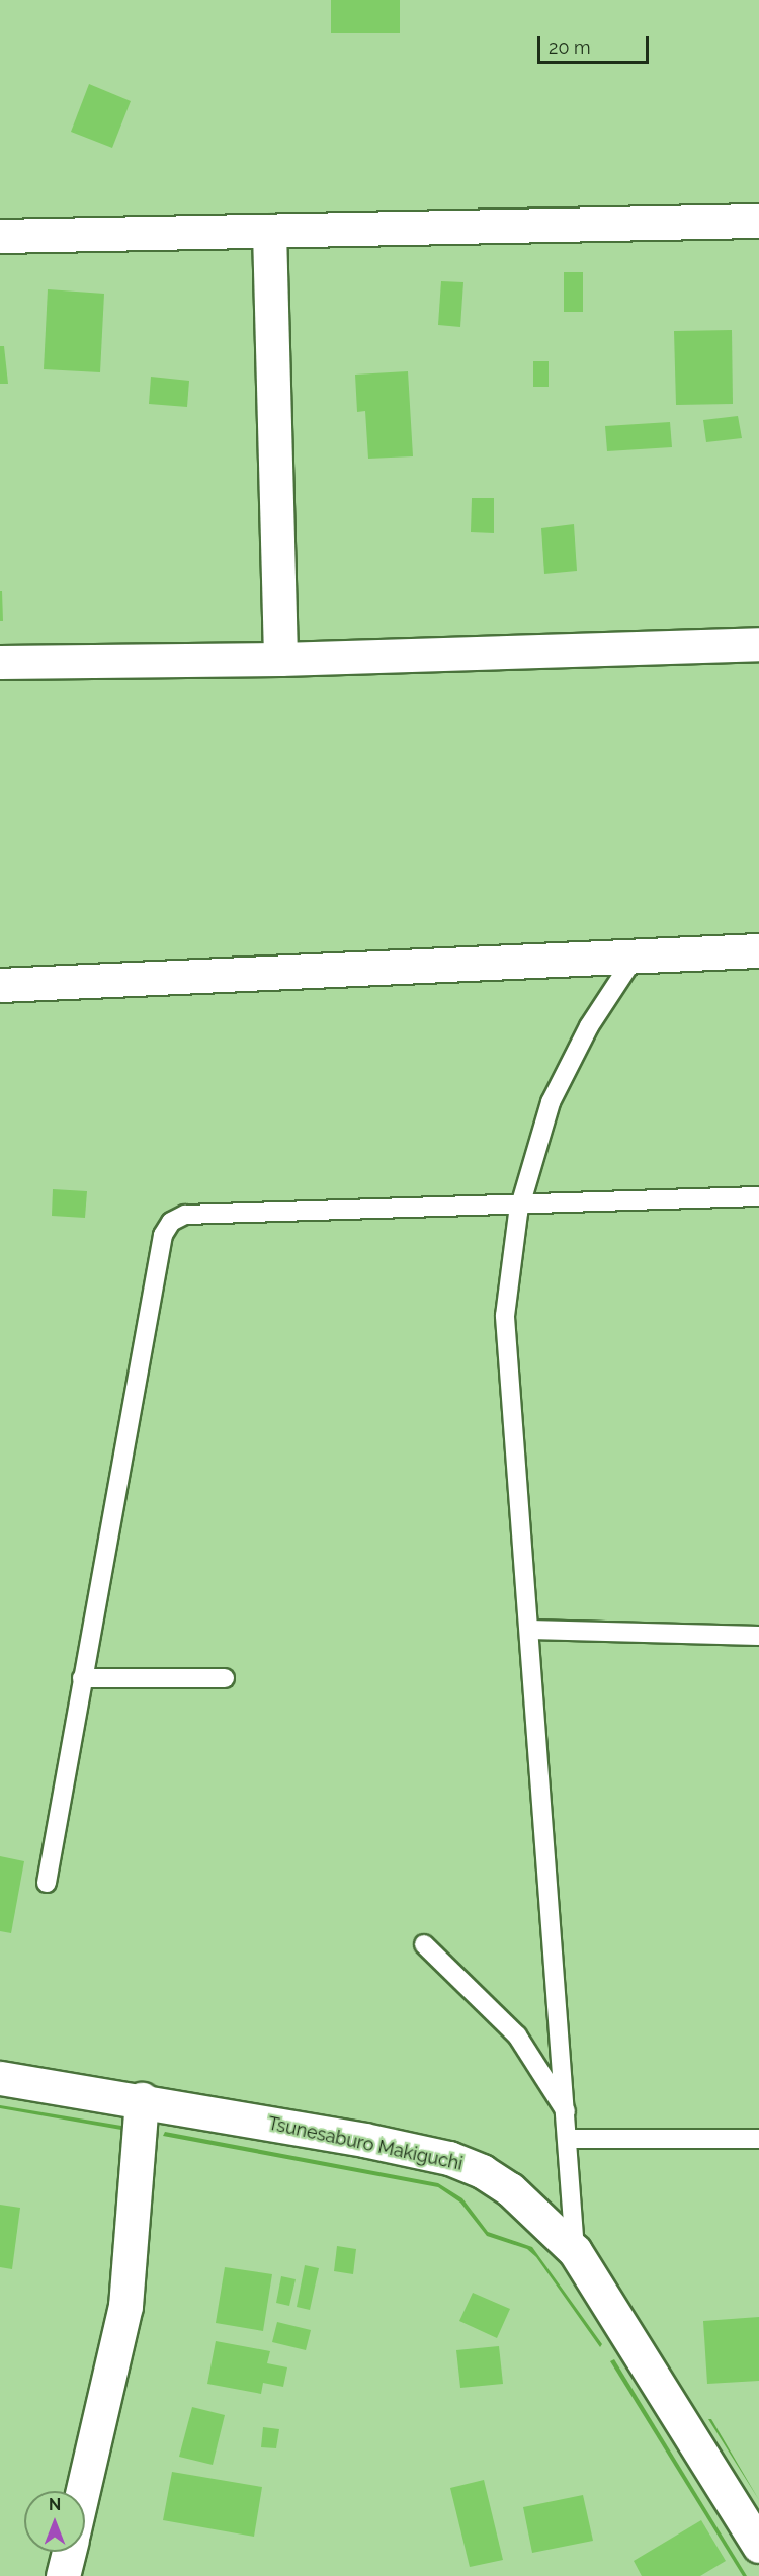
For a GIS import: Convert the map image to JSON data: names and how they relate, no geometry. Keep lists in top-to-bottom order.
{
  "streets": {
    "street": ["Tsunesaburo Makiguchi"]
  },
  "scale_bar": "20 m",
  "north": "top"
}
